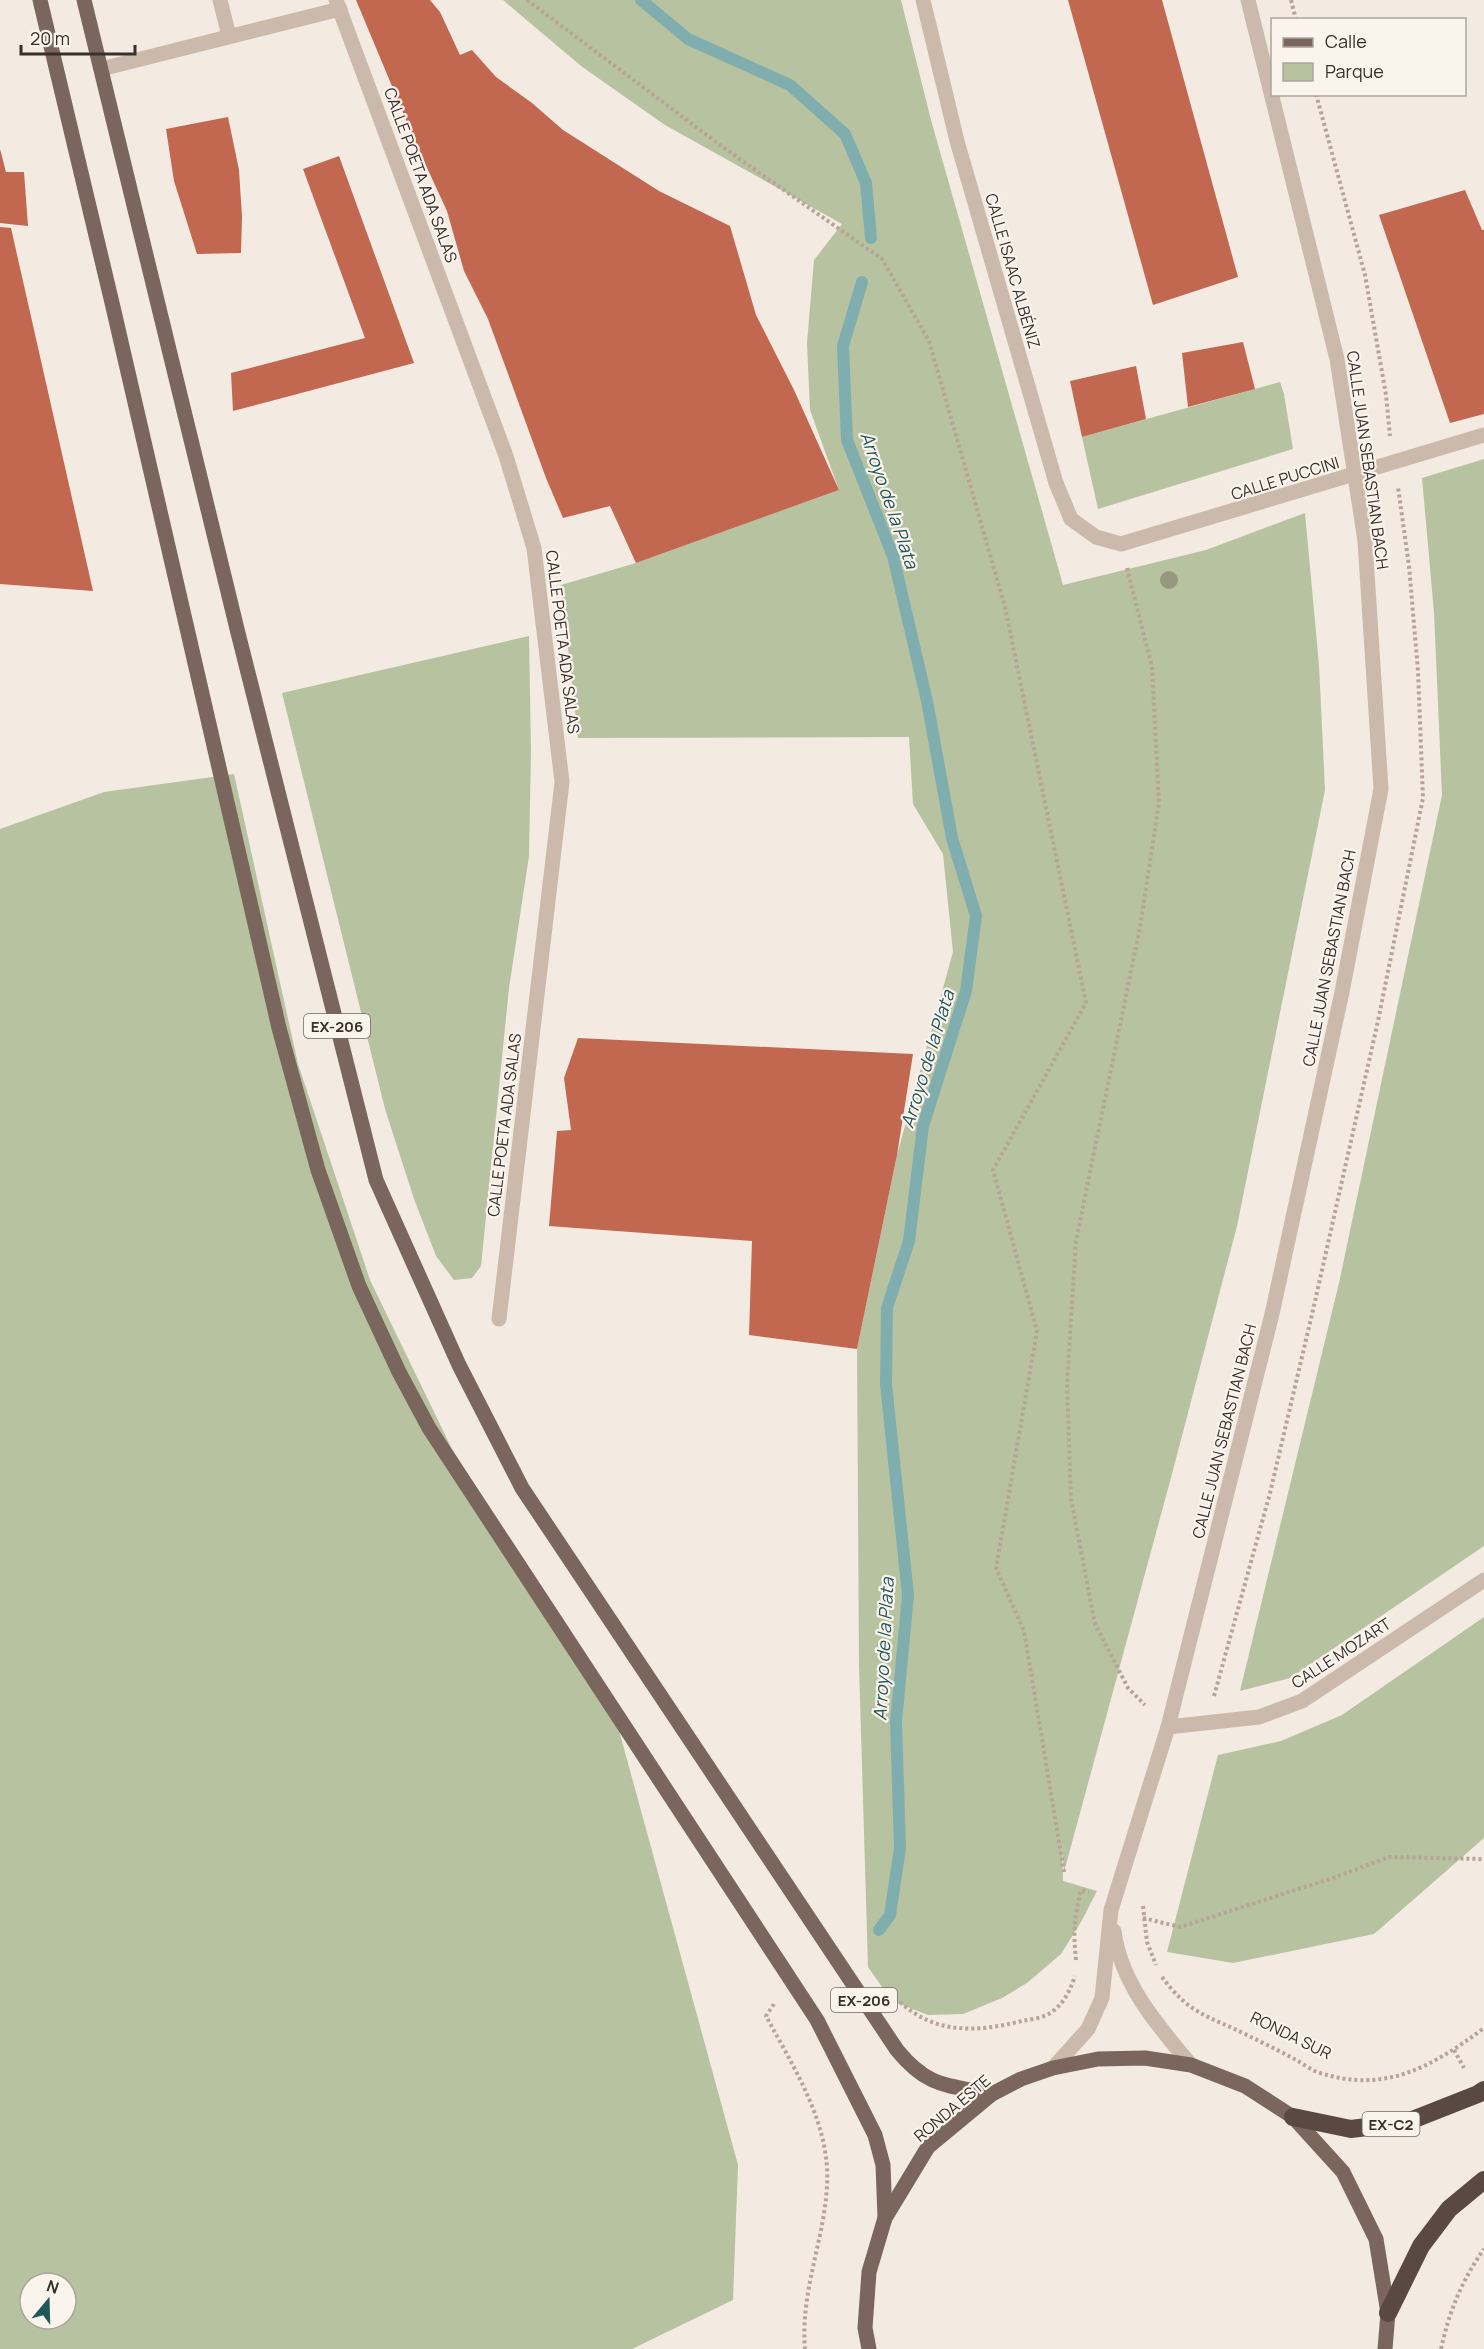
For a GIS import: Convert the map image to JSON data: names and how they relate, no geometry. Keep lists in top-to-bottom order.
{
  "streets": {
    "highway": ["EX-C2"],
    "main road": ["EX-206", "RONDA ESTE"],
    "street": [
      "CALLE POETA ADA SALAS",
      "CALLE ISAAC ALBÉNIZ",
      "CALLE JUAN SEBASTIAN BACH",
      "CALLE PUCCINI",
      "CALLE MOZART"
    ],
    "path": ["RONDA SUR"]
  },
  "crossings": [
    ["CALLE ISAAC ALBÉNIZ", "CALLE PUCCINI"],
    ["CALLE JUAN SEBASTIAN BACH", "CALLE PUCCINI"],
    ["CALLE JUAN SEBASTIAN BACH", "CALLE MOZART"],
    ["CALLE JUAN SEBASTIAN BACH", "RONDA ESTE"],
    ["EX-206", "RONDA ESTE"],
    ["RONDA ESTE", "EX-C2"]
  ],
  "water": ["Arroyo de la Plata"],
  "legend": ["Calle", "Parque"],
  "scale_bar": "20 m",
  "north": "top"
}
